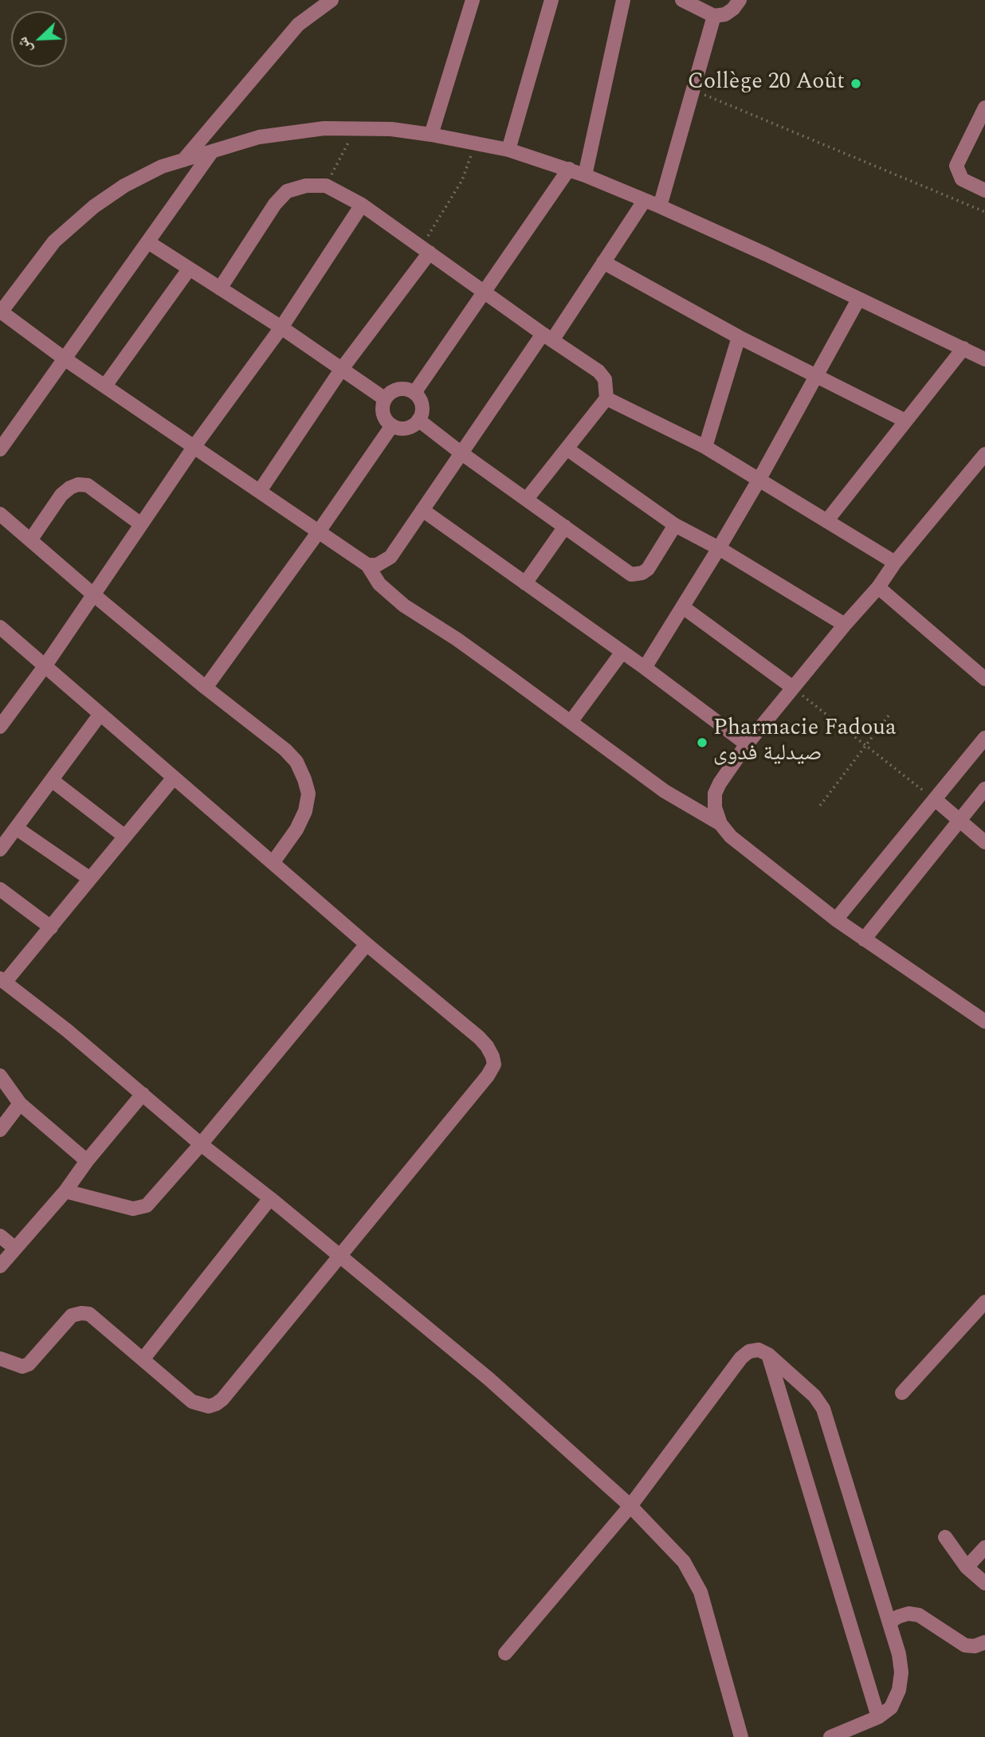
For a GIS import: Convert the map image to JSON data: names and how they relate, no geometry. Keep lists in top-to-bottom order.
{
  "places": ["Collège 20 Août", "Pharmacie Fadoua صيدلية فدوى"],
  "north": "bottom left"
}
